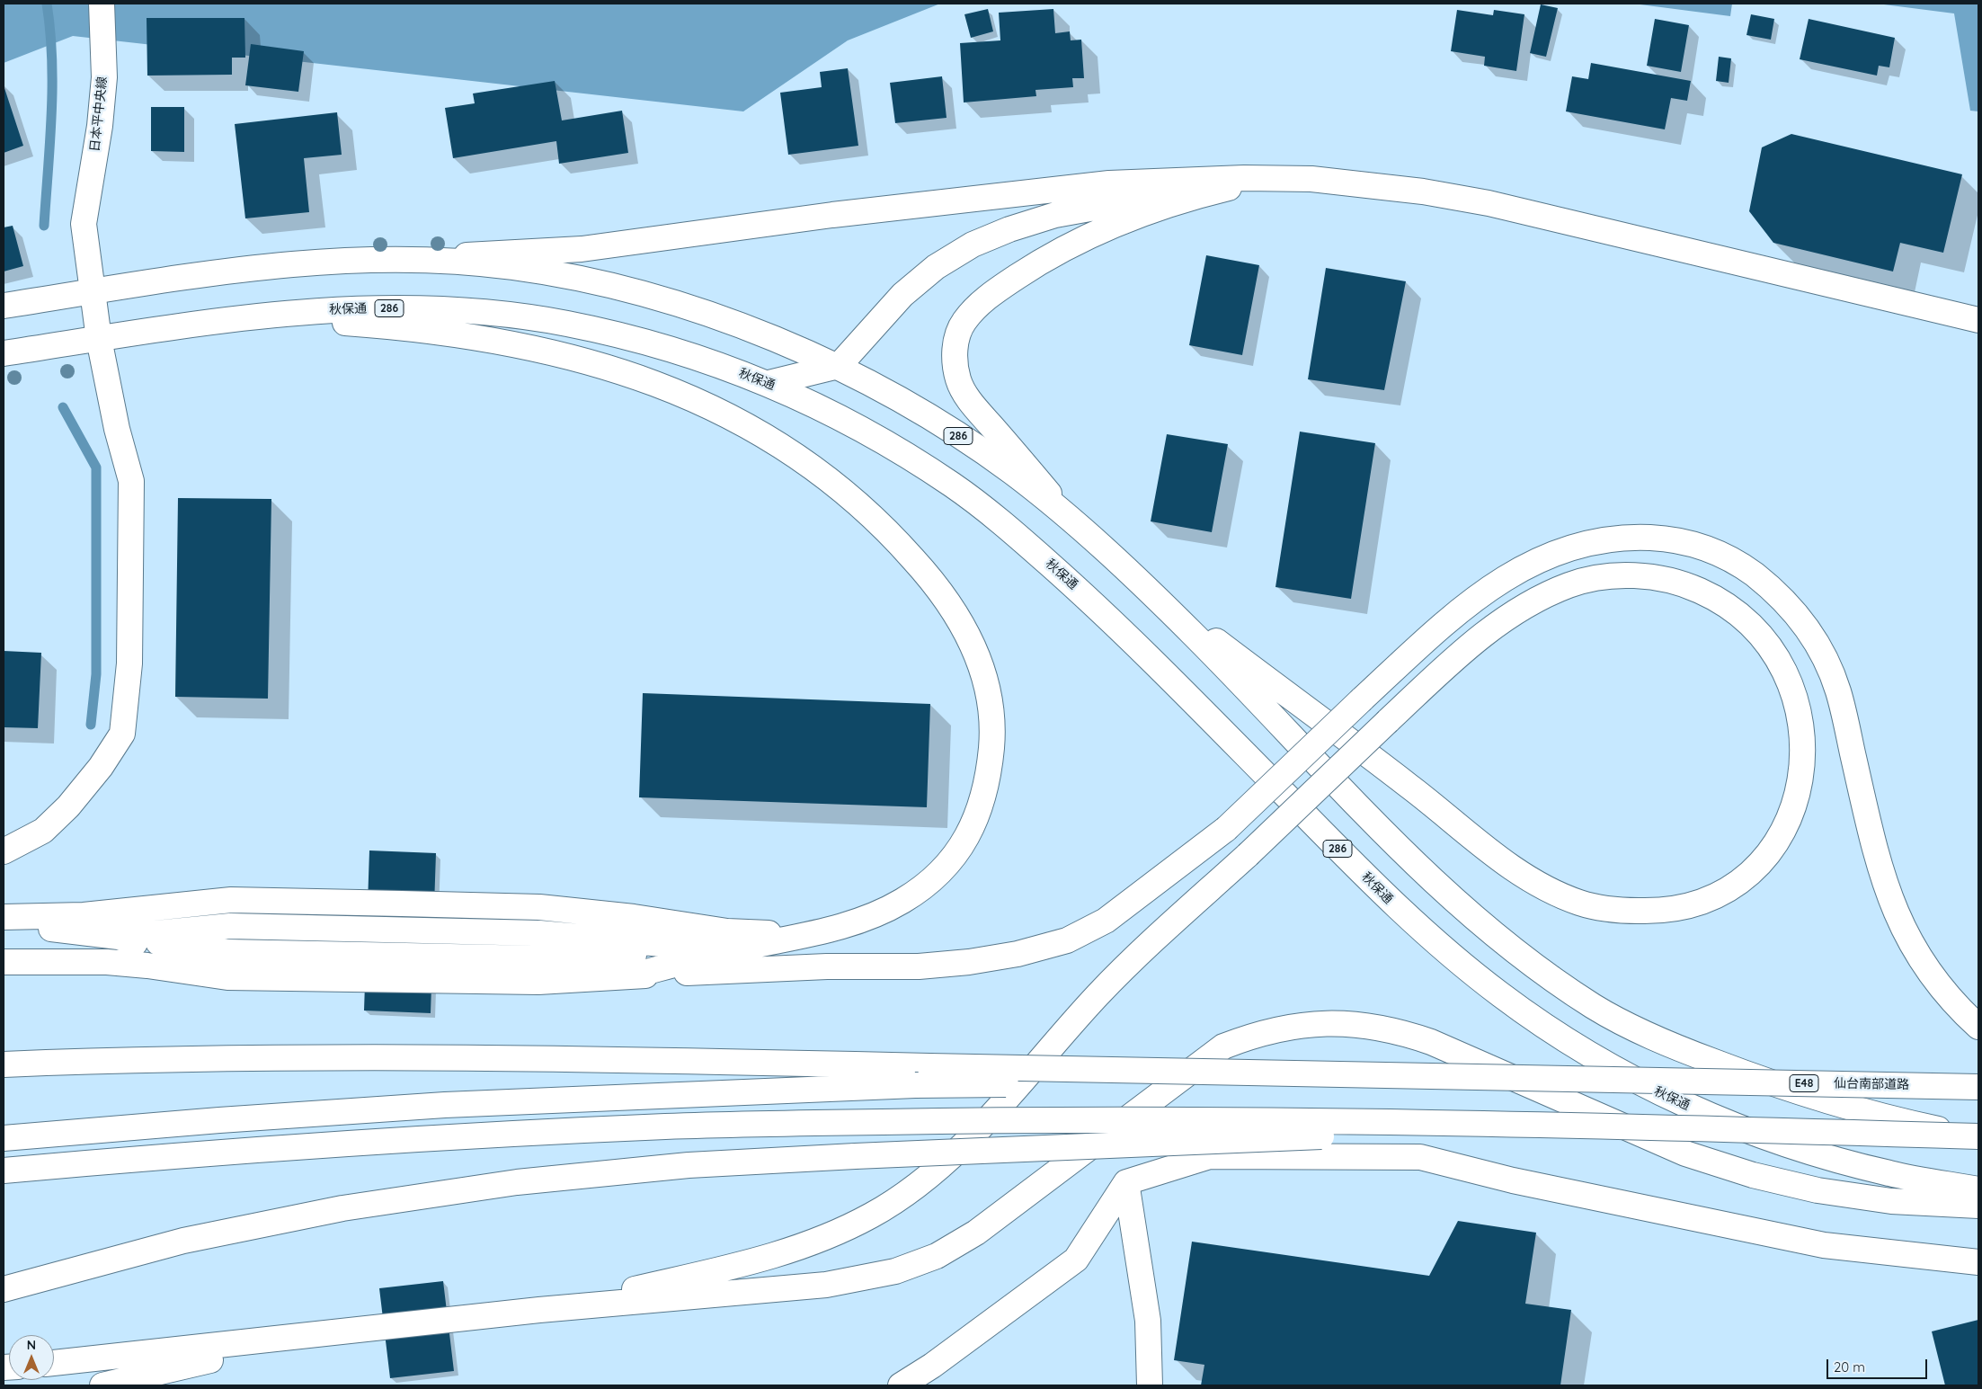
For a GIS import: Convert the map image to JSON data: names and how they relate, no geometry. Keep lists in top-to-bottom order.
{
  "streets": {
    "main road": [
      "日本平中央線",
      "286",
      "秋保通",
      "E48",
      "仙台南部道路"
    ]
  },
  "crossings": [
    ["日本平中央線", "286"],
    ["日本平中央線", "秋保通"]
  ],
  "scale_bar": "20 m",
  "north": "top"
}
